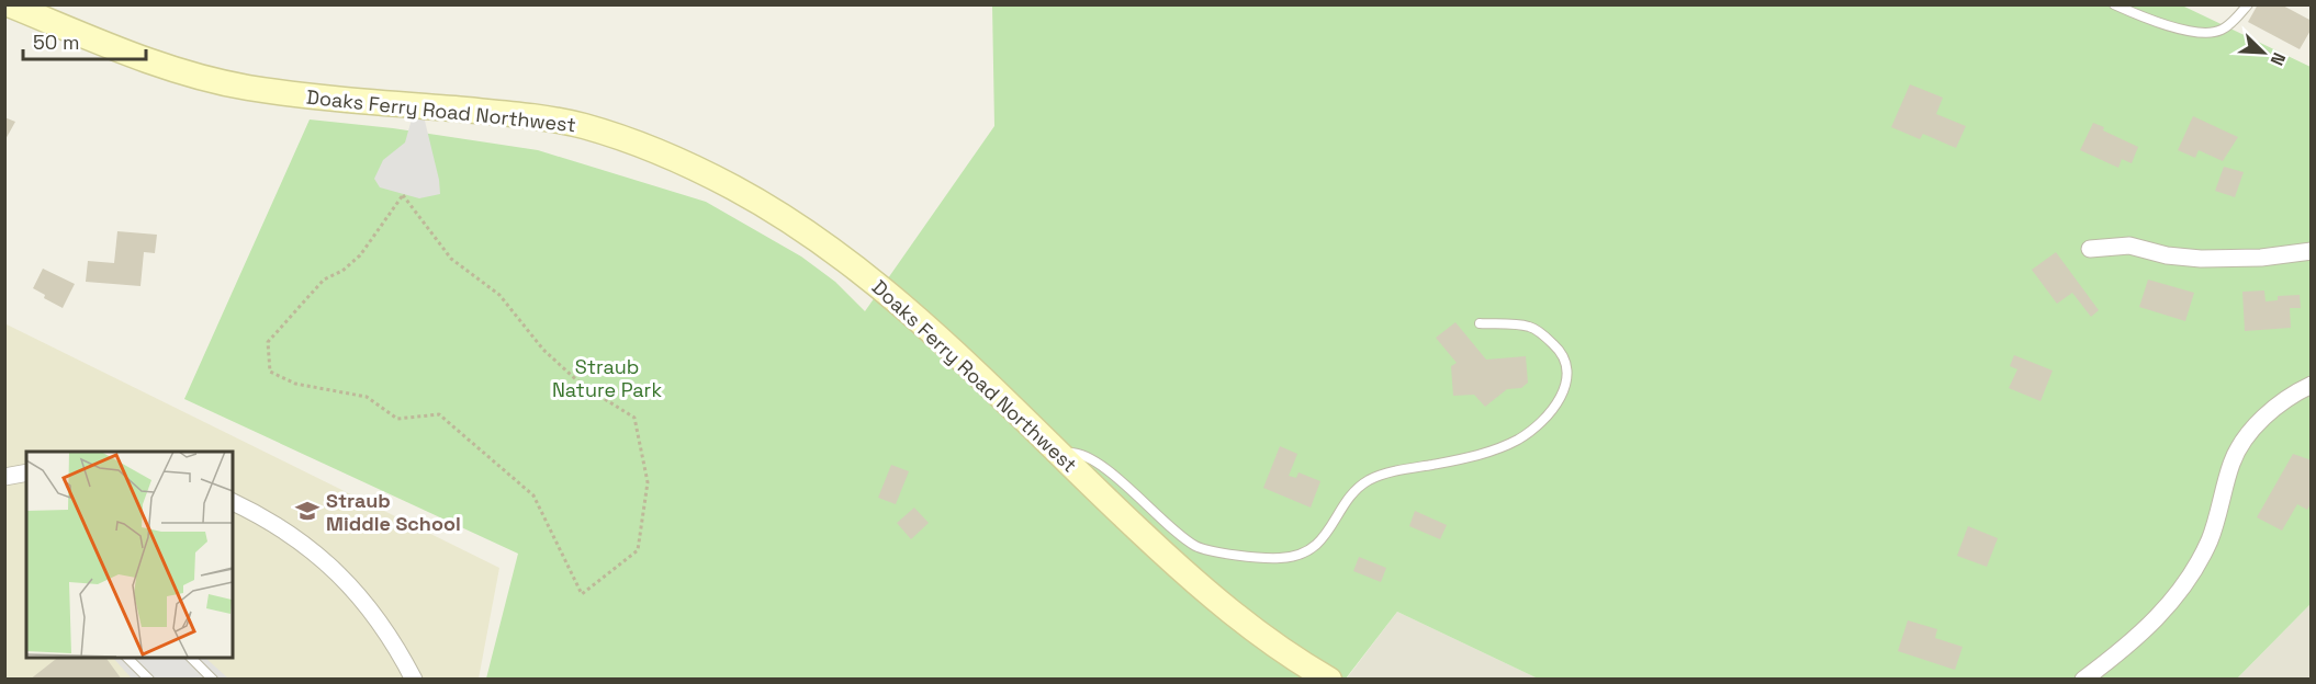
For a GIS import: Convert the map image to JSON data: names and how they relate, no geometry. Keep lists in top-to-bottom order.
{
  "streets": {
    "main road": ["Doaks Ferry Road Northwest"]
  },
  "parks": ["Straub Nature Park"],
  "places": {
    "school or university": ["Straub Middle School"]
  },
  "scale_bar": "50 m",
  "north": "bottom right"
}
